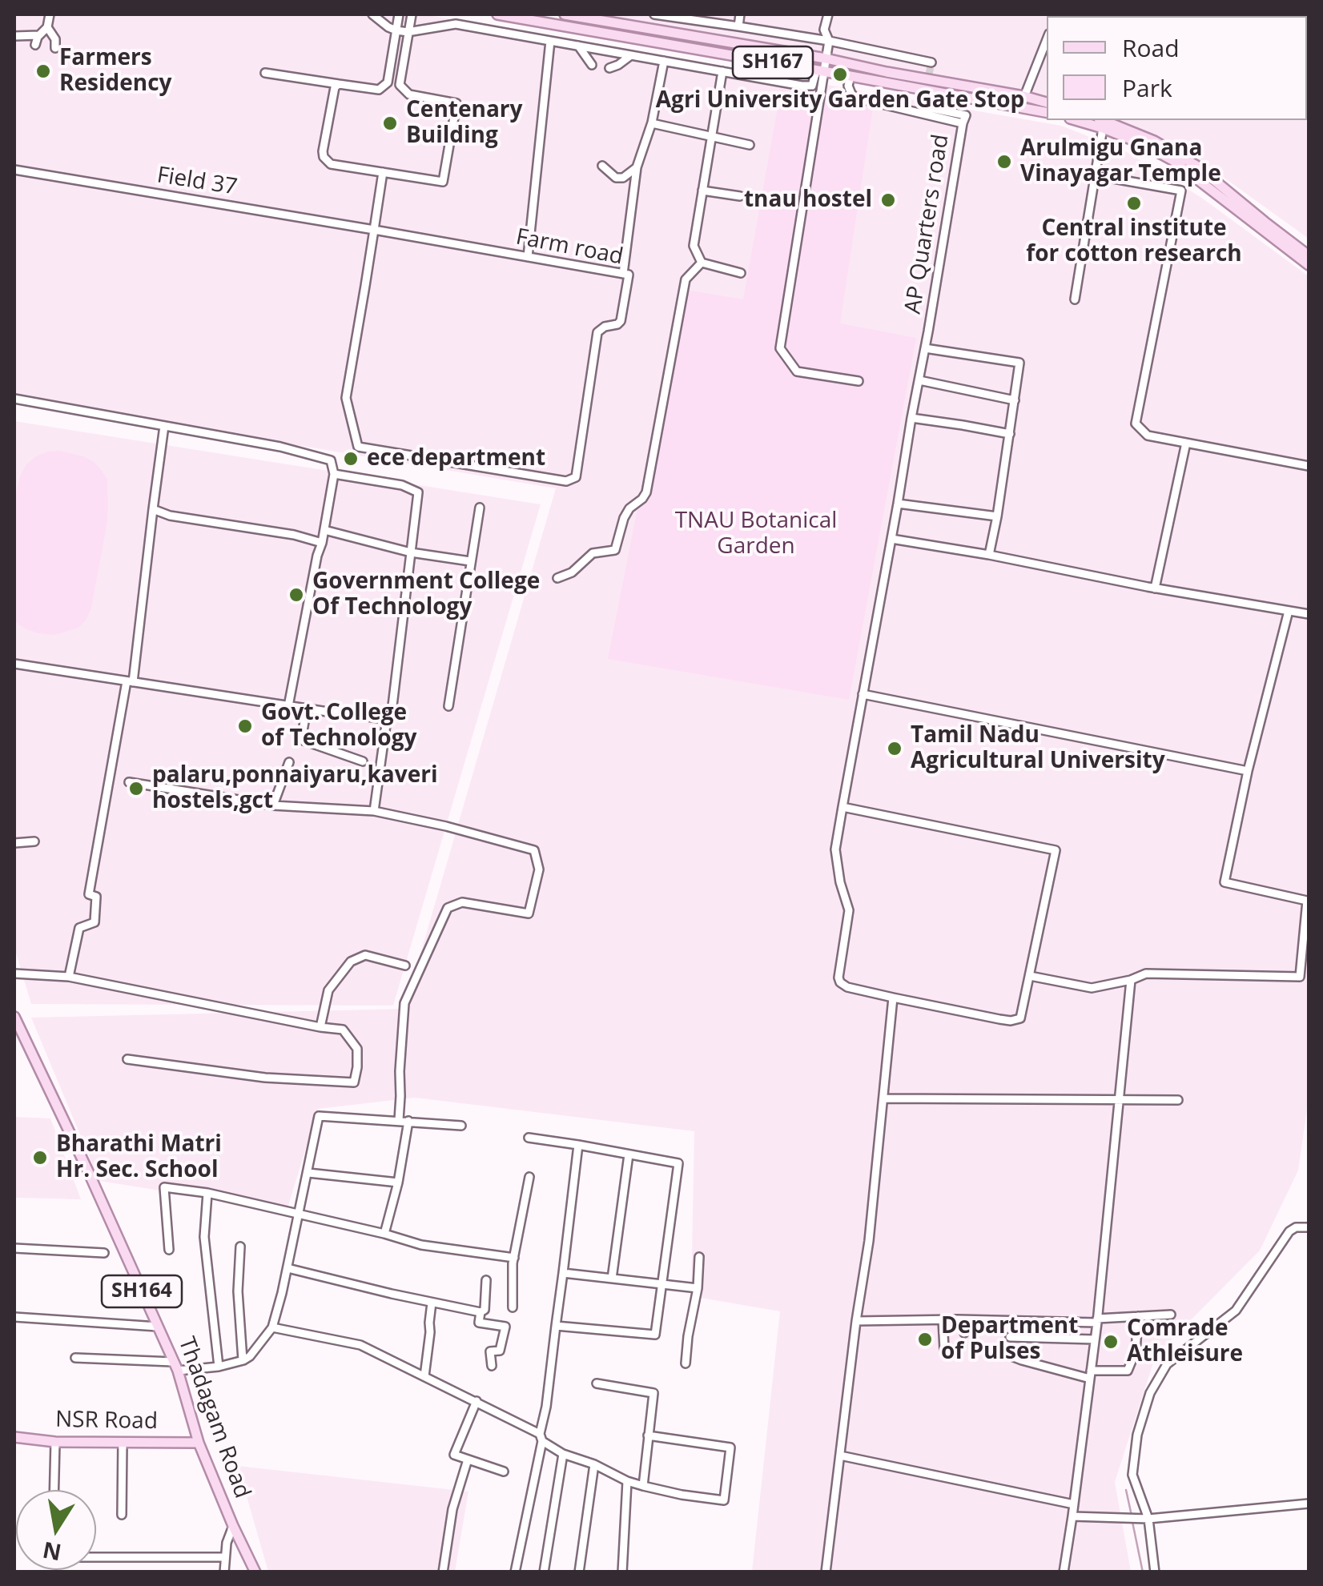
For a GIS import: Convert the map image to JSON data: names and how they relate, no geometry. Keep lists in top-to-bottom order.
{
  "streets": {
    "main road": [
      "SH167",
      "SH164",
      "Thadagam Road",
      "NSR Road"
    ],
    "street": ["Field 37", "AP Quarters road", "Farm road"]
  },
  "crossings": [
    ["Field 37", "Farm road"],
    ["Thadagam Road", "NSR Road"]
  ],
  "parks": ["TNAU Botanical Garden"],
  "places": [
    "Farmers Residency",
    "Agri University Garden Gate Stop",
    "Centenary Building",
    "Arulmigu Gnana Vinayagar Temple",
    "tnau hostel",
    "Central institute for cotton research",
    "ece department",
    "Government College Of Technology",
    "Govt. College of Technology",
    "Tamil Nadu Agricultural University",
    "palaru,ponnaiyaru,kaveri hostels,gct",
    "Bharathi Matri Hr. Sec. School",
    "Department of Pulses",
    "Comrade Athleisure"
  ],
  "legend": ["Road", "Park"],
  "north": "bottom"
}
